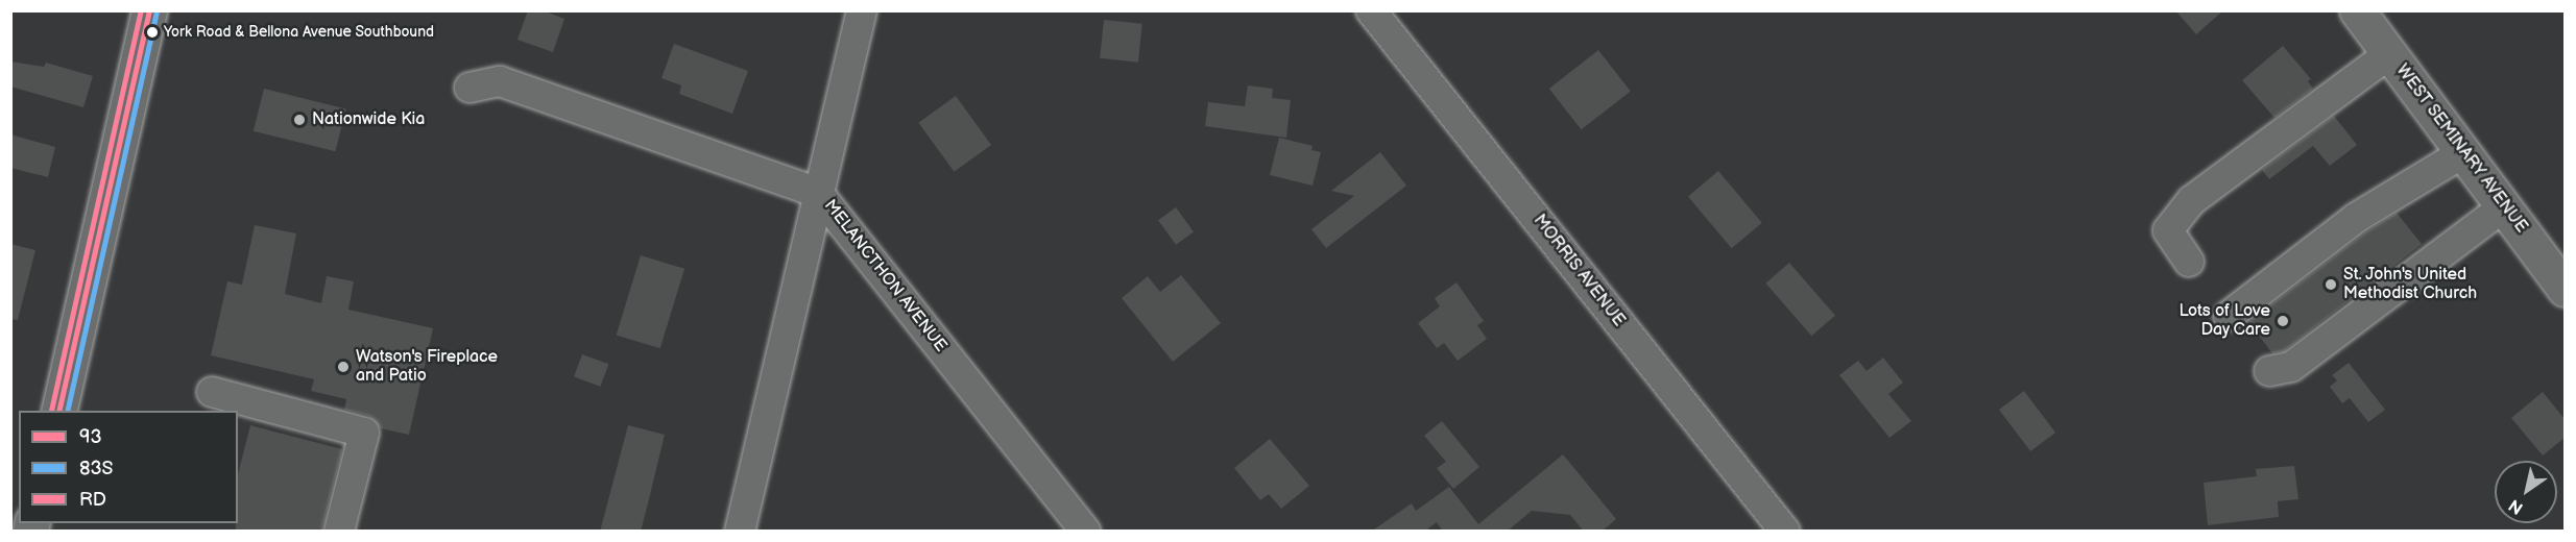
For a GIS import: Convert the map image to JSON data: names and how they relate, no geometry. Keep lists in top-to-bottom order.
{
  "streets": {
    "main road": ["WEST SEMINARY AVENUE"],
    "street": ["MORRIS AVENUE", "MELANCTHON AVENUE"]
  },
  "places": [
    "York Road & Bellona Avenue Southbound",
    "Nationwide Kia",
    "St. John's United Methodist Church",
    "Lots of Love Day Care",
    "Watson's Fireplace and Patio"
  ],
  "lines": ["transit line 93", "transit line RD", "transit line 83S"],
  "legend": ["93", "83S", "RD"],
  "north": "bottom left"
}
